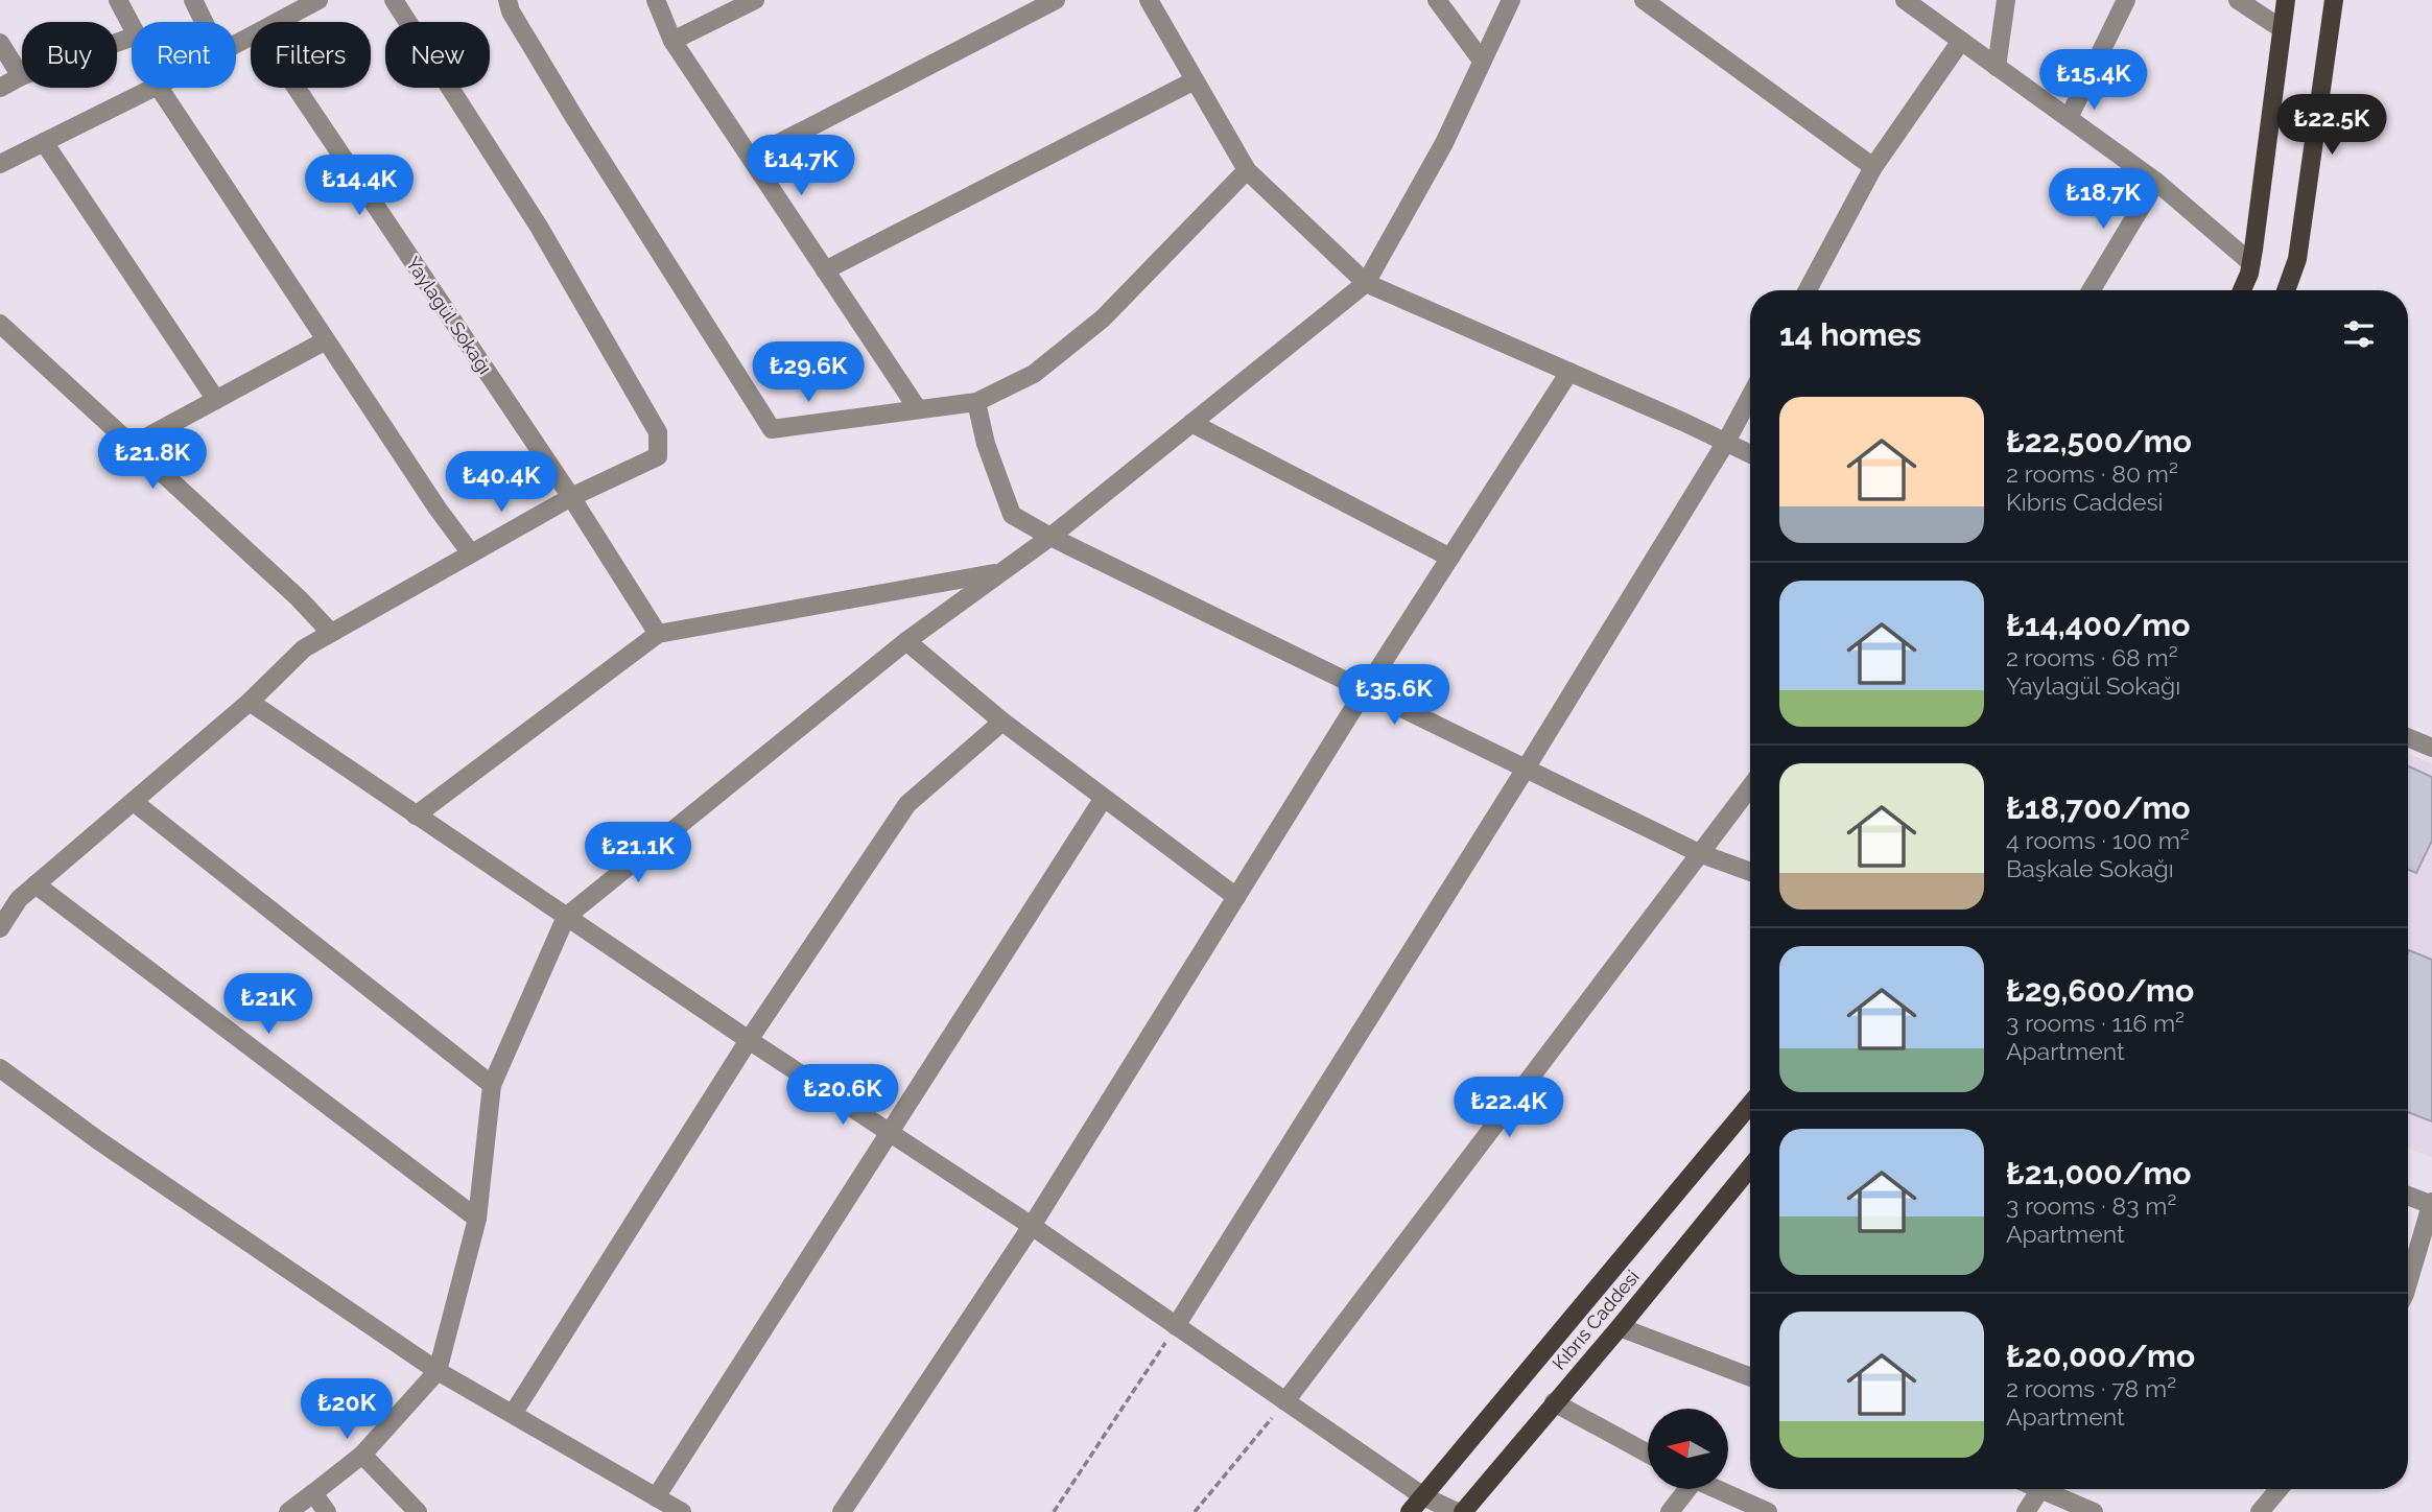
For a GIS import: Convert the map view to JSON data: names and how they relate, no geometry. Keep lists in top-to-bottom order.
{
  "streets": {
    "main road": ["Kıbrıs Caddesi"],
    "street": ["Yaylagül Sokağı"]
  },
  "north": "left",
  "page": {
    "chip": [
      "Buy",
      "Rent",
      "Filters",
      "New"
    ],
    "price": [
      "₺15.4K",
      "₺22.5K",
      "₺14.7K",
      "₺14.4K",
      "₺18.7K",
      "₺29.6K",
      "₺21.8K",
      "₺40.4K",
      "₺35.6K",
      "₺21.1K",
      "₺21K",
      "₺20.6K",
      "₺22.4K",
      "₺20K"
    ],
    "heading": "14 homes",
    "list": [
      {
        "name": "₺22,500/mo",
        "note": "2 rooms · 80 m² · Kıbrıs Caddesi"
      },
      {
        "name": "₺14,400/mo",
        "note": "2 rooms · 68 m² · Yaylagül Sokağı"
      },
      {
        "name": "₺18,700/mo",
        "note": "4 rooms · 100 m² · Başkale Sokağı"
      },
      {
        "name": "₺29,600/mo",
        "note": "3 rooms · 116 m² · Apartment"
      },
      {
        "name": "₺21,000/mo",
        "note": "3 rooms · 83 m² · Apartment"
      },
      {
        "name": "₺20,000/mo",
        "note": "2 rooms · 78 m² · Apartment"
      }
    ]
  }
}
